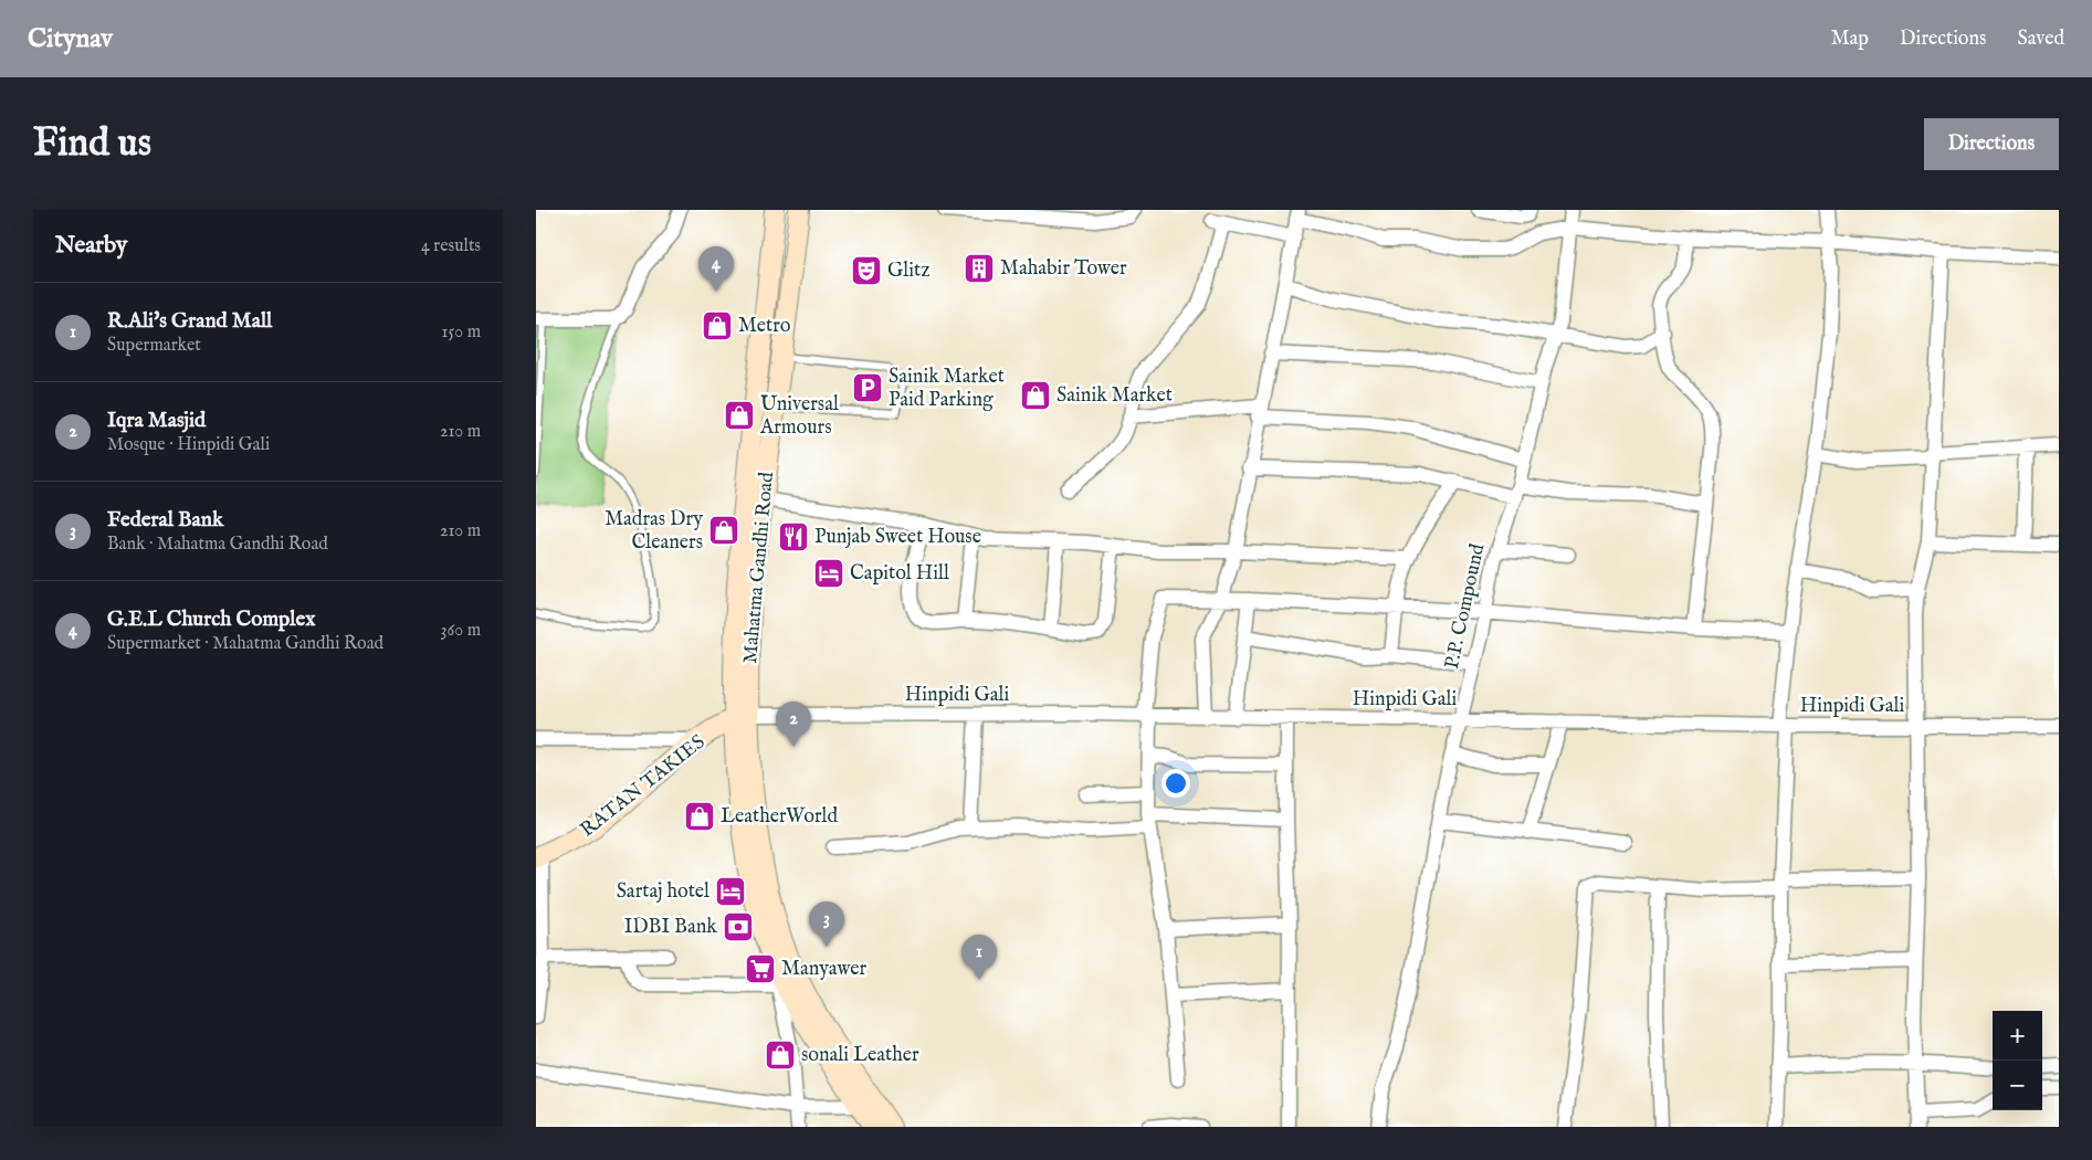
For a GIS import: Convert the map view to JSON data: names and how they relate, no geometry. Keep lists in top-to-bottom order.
{
  "streets": {
    "main road": ["Mahatma Gandhi Road", "RATAN TAKIES"],
    "street": ["P.P. Compound", "Hinpidi Gali"]
  },
  "crossings": [
    ["Mahatma Gandhi Road", "Hinpidi Gali"],
    ["Mahatma Gandhi Road", "RATAN TAKIES"],
    ["P.P. Compound", "Hinpidi Gali"],
    ["Hinpidi Gali", "RATAN TAKIES"]
  ],
  "places": {
    "building": ["Mahabir Tower"],
    "theatre": ["Glitz"],
    "shop": [
      "Metro",
      "Sainik Market",
      "Universal Armours",
      "Madras Dry Cleaners",
      "LeatherWorld",
      "sonali Leather"
    ],
    "parking": ["Sainik Market Paid Parking"],
    "restaurant": ["Punjab Sweet House"],
    "hotel": ["Capitol Hill", "Sartaj hotel"],
    "bank": ["IDBI Bank"],
    "supermarket": ["Manyawer"]
  },
  "page": {
    "header": "Citynav",
    "nav": ["Map", "Directions", "Saved"],
    "buttons": "Directions",
    "title": "Find us",
    "heading": ["Nearby", "4 results"],
    "pins": [
      "4",
      "2",
      "3",
      "1"
    ],
    "list": [
      {
        "mark": "1",
        "name": "R.Ali's Grand Mall",
        "note": "Supermarket",
        "value": "150 m"
      },
      {
        "mark": "2",
        "name": "Iqra Masjid",
        "note": "Mosque · Hinpidi Gali",
        "value": "210 m"
      },
      {
        "mark": "3",
        "name": "Federal Bank",
        "note": "Bank · Mahatma Gandhi Road",
        "value": "210 m"
      },
      {
        "mark": "4",
        "name": "G.E.L Church Complex",
        "note": "Supermarket · Mahatma Gandhi Road",
        "value": "360 m"
      }
    ],
    "map_buttons": ["+", "−"]
  }
}
